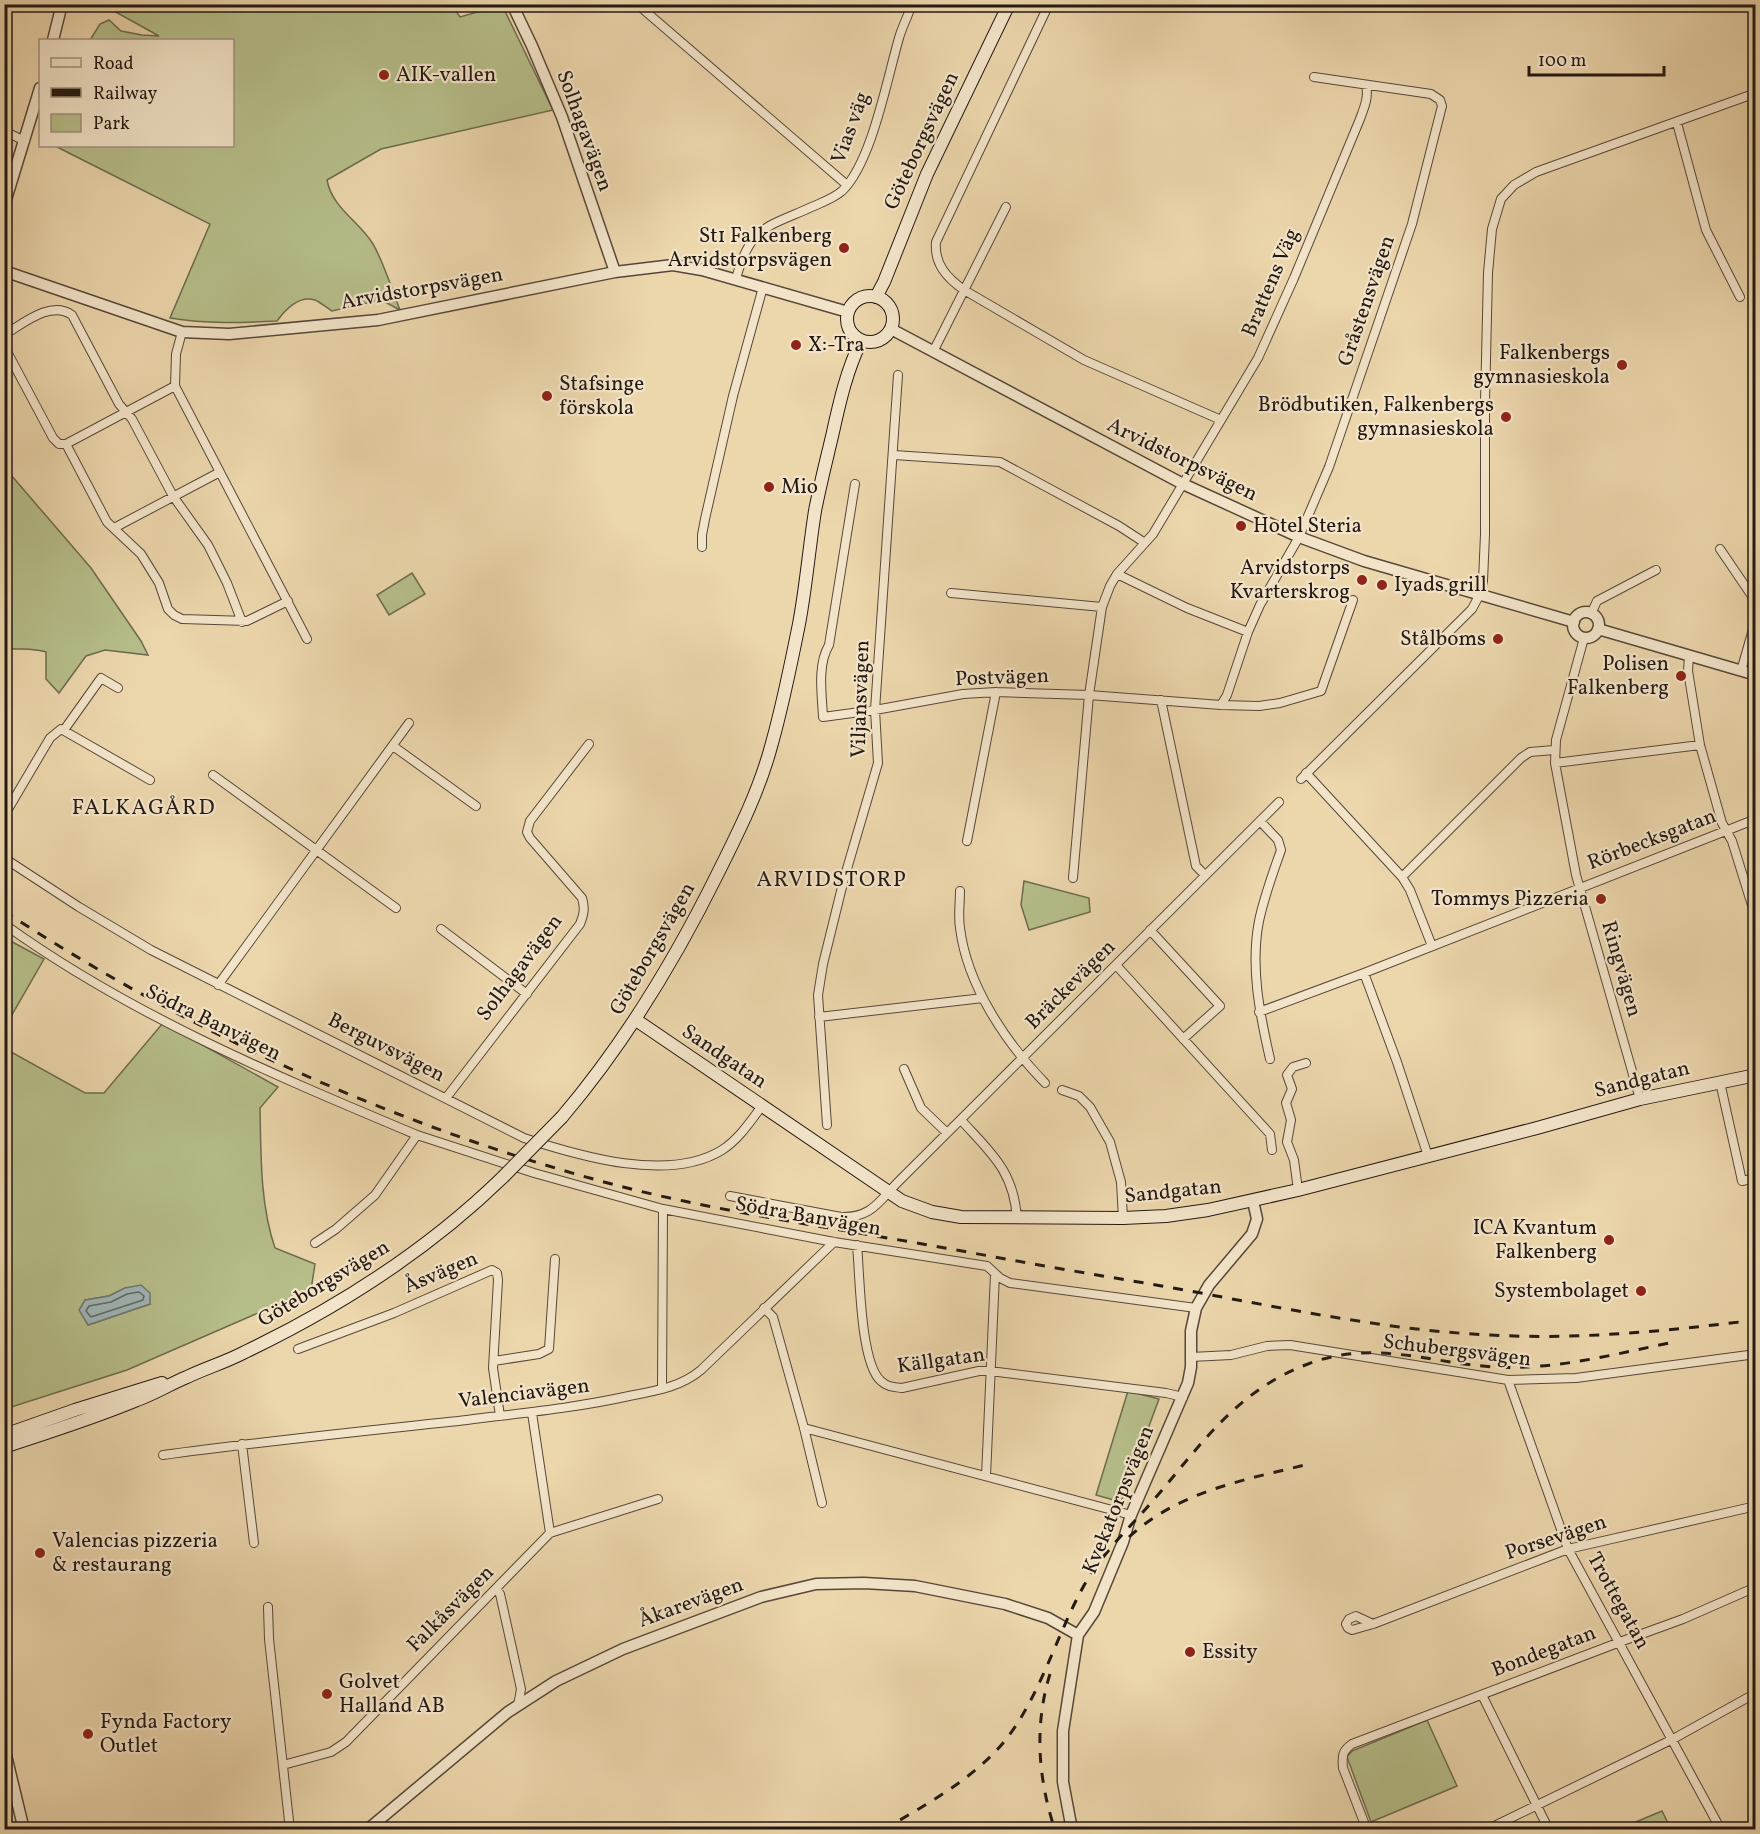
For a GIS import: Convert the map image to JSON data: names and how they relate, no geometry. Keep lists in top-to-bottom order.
{
  "streets": {
    "main road": ["Göteborgsvägen", "Sandgatan"],
    "street": [
      "Vias väg",
      "Solhagavägen",
      "Brattens Väg",
      "Arvidstorpsvägen",
      "Gråstensvägen",
      "Postvägen",
      "Viljansvägen",
      "Rörbecksgatan",
      "Ringvägen",
      "Bräckevägen",
      "Södra Banvägen",
      "Berguvsvägen",
      "Åsvägen",
      "Schubergsvägen",
      "Källgatan",
      "Valenciavägen",
      "Kvekatorpsvägen",
      "Porsevägen",
      "Trottegatan",
      "Åkarevägen",
      "Falkåsvägen",
      "Bondegatan"
    ]
  },
  "crossings": [
    ["Vias väg", "Arvidstorpsvägen"],
    ["Solhagavägen", "Arvidstorpsvägen"],
    ["Solhagavägen", "Berguvsvägen"],
    ["Göteborgsvägen", "Arvidstorpsvägen"],
    ["Göteborgsvägen", "Sandgatan"],
    ["Brattens Väg", "Arvidstorpsvägen"],
    ["Brattens Väg", "Gråstensvägen"],
    ["Brattens Väg", "Postvägen"],
    ["Arvidstorpsvägen", "Gråstensvägen"],
    ["Arvidstorpsvägen", "Ringvägen"],
    ["Gråstensvägen", "Postvägen"],
    ["Postvägen", "Viljansvägen"],
    ["Rörbecksgatan", "Ringvägen"],
    ["Ringvägen", "Sandgatan"],
    ["Bräckevägen", "Sandgatan"],
    ["Södra Banvägen", "Källgatan"],
    ["Södra Banvägen", "Valenciavägen"],
    ["Södra Banvägen", "Kvekatorpsvägen"],
    ["Berguvsvägen", "Sandgatan"],
    ["Sandgatan", "Kvekatorpsvägen"],
    ["Åsvägen", "Valenciavägen"],
    ["Schubergsvägen", "Kvekatorpsvägen"],
    ["Schubergsvägen", "Trottegatan"],
    ["Källgatan", "Kvekatorpsvägen"],
    ["Kvekatorpsvägen", "Åkarevägen"],
    ["Porsevägen", "Trottegatan"],
    ["Trottegatan", "Bondegatan"]
  ],
  "districts": ["FALKAGÅRD", "ARVIDSTORP"],
  "places": [
    "AIK-vallen",
    "St1 Falkenberg Arvidstorpsvägen",
    "X:-Tra",
    "Falkenbergs gymnasieskola",
    "Stafsinge förskola",
    "Brödbutiken, Falkenbergs gymnasieskola",
    "Mio",
    "Hotel Steria",
    "Arvidstorps Kvarterskrog",
    "Iyads grill",
    "Stålboms",
    "Polisen Falkenberg",
    "Tommys Pizzeria",
    "ICA Kvantum Falkenberg",
    "Systembolaget",
    "Valencias pizzeria & restaurang",
    "Essity",
    "Golvet Halland AB",
    "Fynda Factory Outlet"
  ],
  "legend": ["Road", "Railway", "Park"],
  "scale_bar": "100 m"
}
